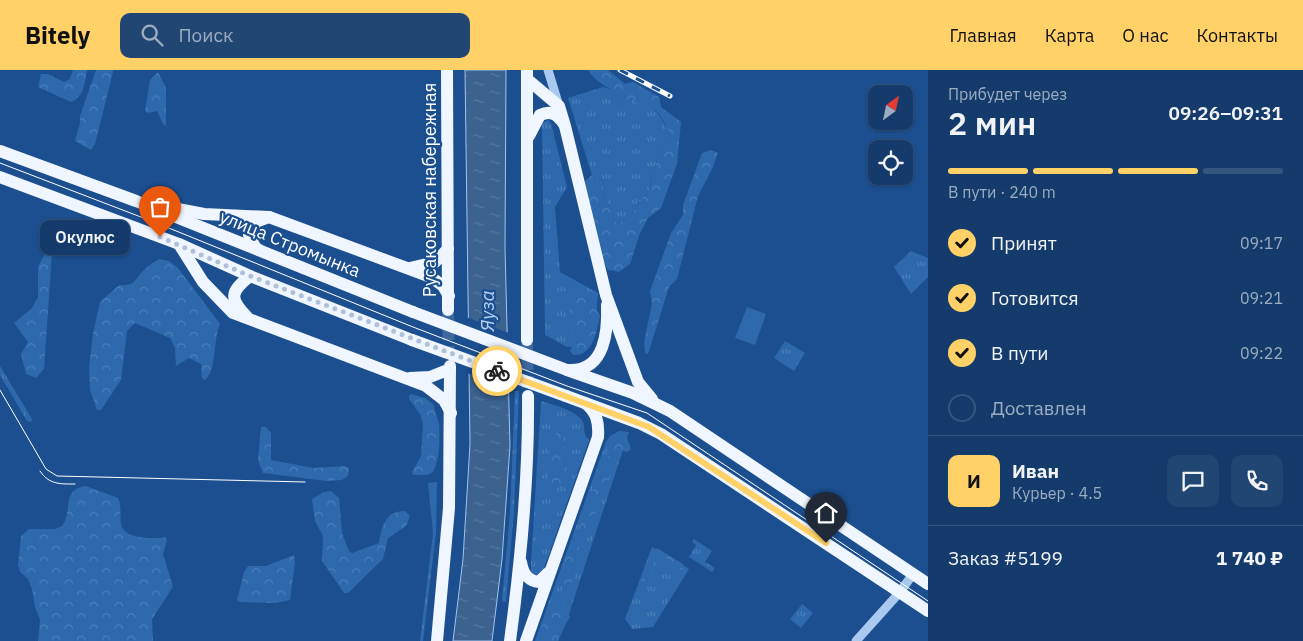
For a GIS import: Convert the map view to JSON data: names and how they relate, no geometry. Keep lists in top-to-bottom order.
{
  "streets": {
    "main road": ["Русаковская набережная", "улица Стромынка"]
  },
  "water": ["Яуза"],
  "places": ["Окулюс"],
  "north": "top right",
  "page": {
    "header": "Bitely",
    "search": "Поиск",
    "nav": [
      "Главная",
      "Карта",
      "О нас",
      "Контакты"
    ],
    "heading": ["2 мин", "Прибудет через", "09:26–09:31"],
    "panel": [
      "Иван",
      "Курьер · 4.5",
      "Заказ #5199",
      "1 740 ₽"
    ],
    "bar": "В пути · 240 m",
    "list": [
      ["Принят", "09:17"],
      ["Готовится", "09:21"],
      ["В пути", "09:22"],
      "Доставлен"
    ],
    "bubble": "Окулюс",
    "round": "И"
  }
}
